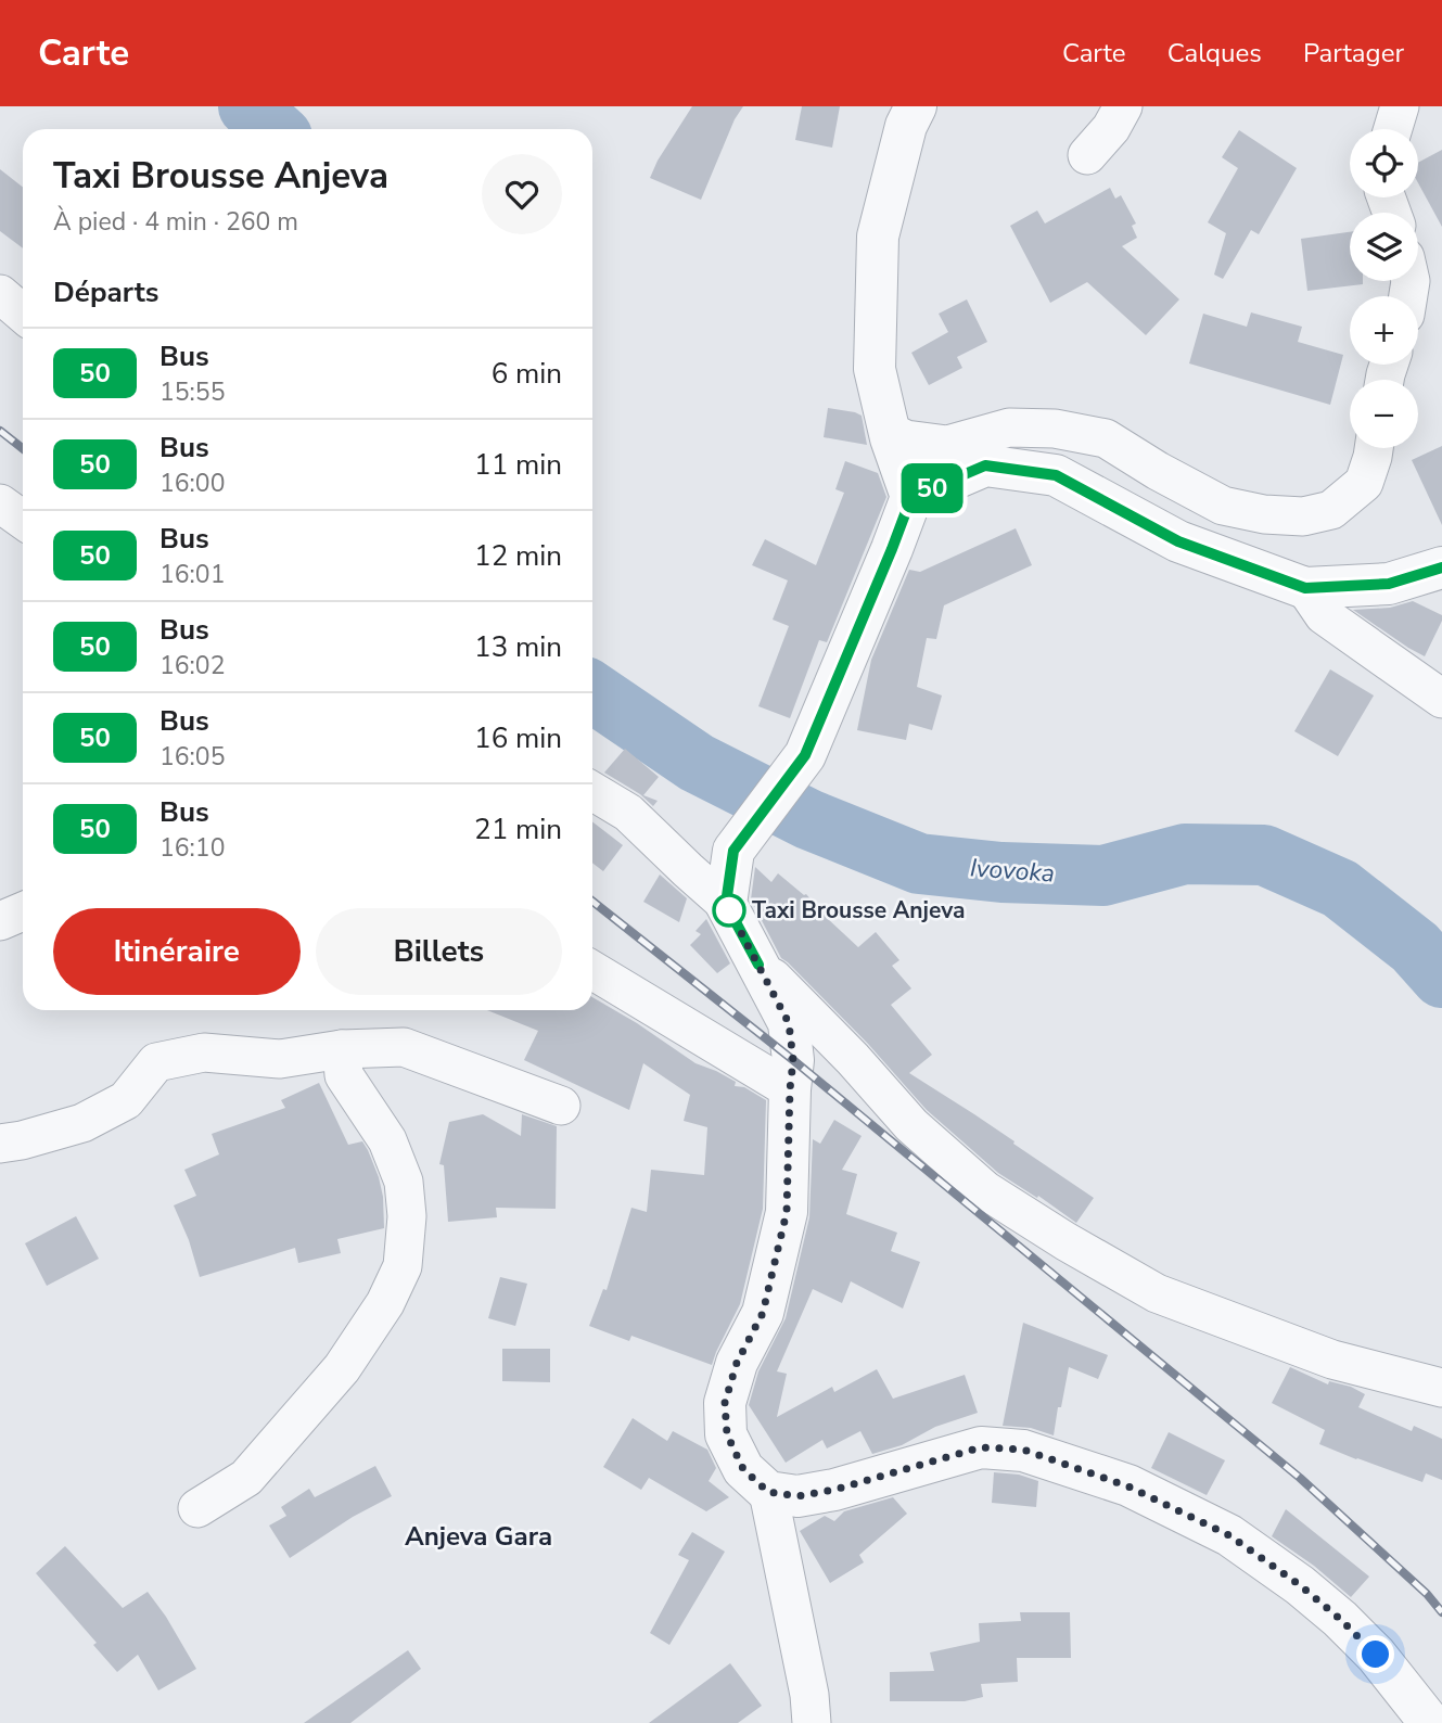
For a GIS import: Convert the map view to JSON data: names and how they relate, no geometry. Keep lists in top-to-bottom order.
{
  "districts": ["Anjeva Gara"],
  "water": ["Ivovoka"],
  "places": ["Taxi Brousse Anjeva"],
  "lines": ["bus line 50"],
  "page": {
    "header": "Carte",
    "nav": ["Carte", "Calques", "Partager"],
    "on_map": "50",
    "map_buttons": ["+", "−"],
    "heading": [
      ["Taxi Brousse Anjeva", "À pied · 4 min · 260 m"],
      "Départs"
    ],
    "list": [
      {
        "mark": "50",
        "name": "Bus",
        "note": "15:55",
        "value": "6 min"
      },
      {
        "mark": "50",
        "name": "Bus",
        "note": "16:00",
        "value": "11 min"
      },
      {
        "mark": "50",
        "name": "Bus",
        "note": "16:01",
        "value": "12 min"
      },
      {
        "mark": "50",
        "name": "Bus",
        "note": "16:02",
        "value": "13 min"
      },
      {
        "mark": "50",
        "name": "Bus",
        "note": "16:05",
        "value": "16 min"
      },
      {
        "mark": "50",
        "name": "Bus",
        "note": "16:10",
        "value": "21 min"
      }
    ],
    "buttons": ["Itinéraire", "Billets"]
  }
}
